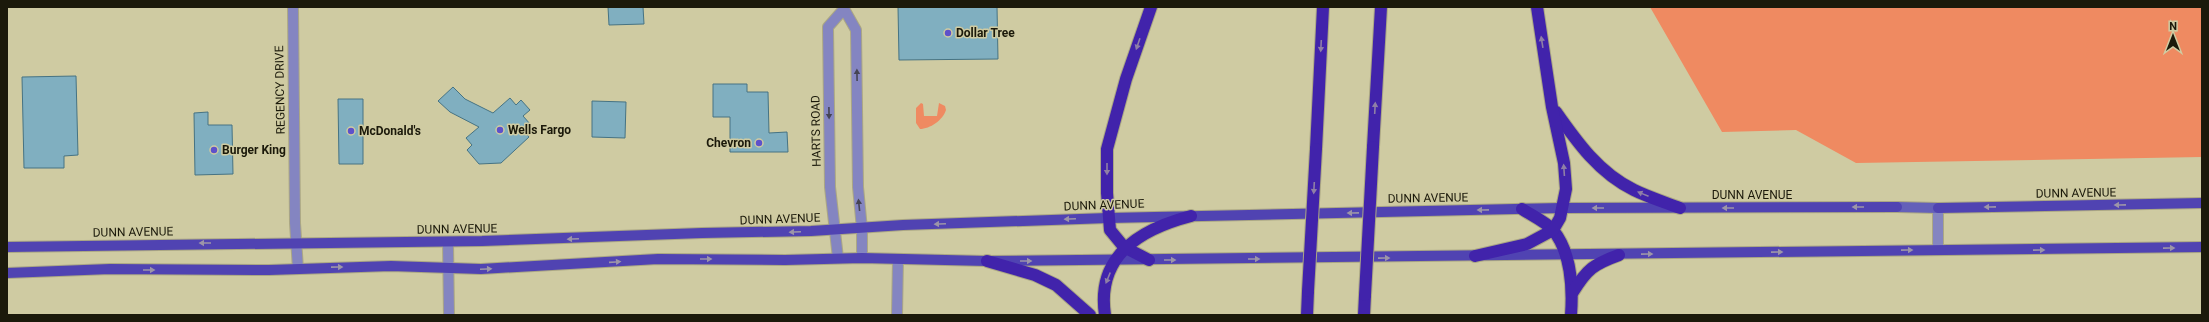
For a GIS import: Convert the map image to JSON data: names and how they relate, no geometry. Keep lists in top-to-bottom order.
{
  "streets": {
    "main road": ["DUNN AVENUE"],
    "street": ["REGENCY DRIVE", "HARTS ROAD"]
  },
  "crossings": [
    ["REGENCY DRIVE", "DUNN AVENUE"],
    ["HARTS ROAD", "DUNN AVENUE"]
  ],
  "places": [
    "Dollar Tree",
    "Wells Fargo",
    "McDonald's",
    "Chevron",
    "Burger King"
  ],
  "north": "top"
}
